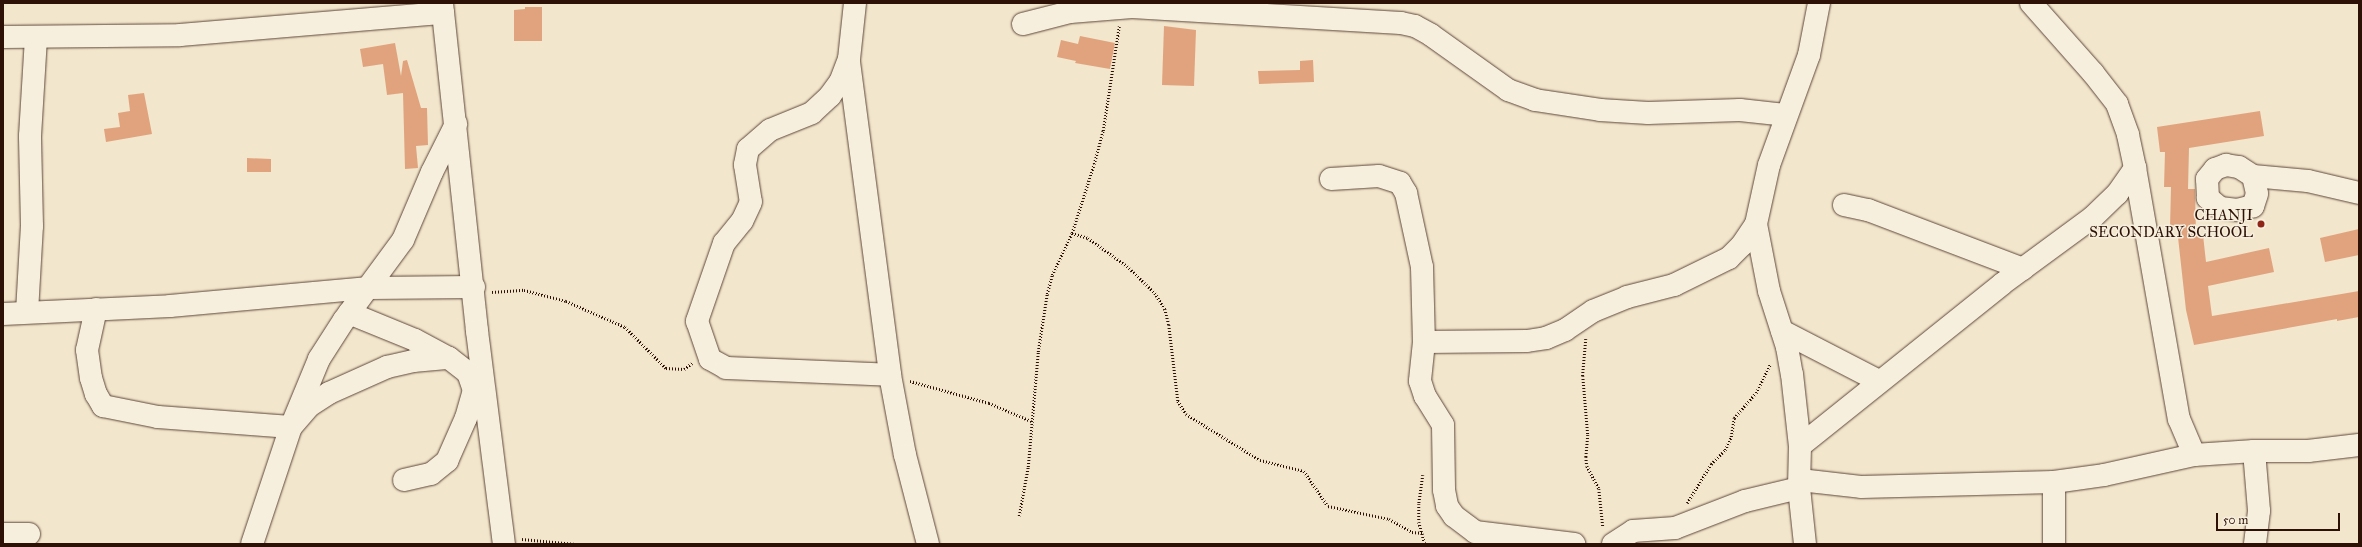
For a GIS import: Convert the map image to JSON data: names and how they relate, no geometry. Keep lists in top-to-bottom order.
{
  "places": ["CHANJI SECONDARY SCHOOL"],
  "scale_bar": "50 m"
}
